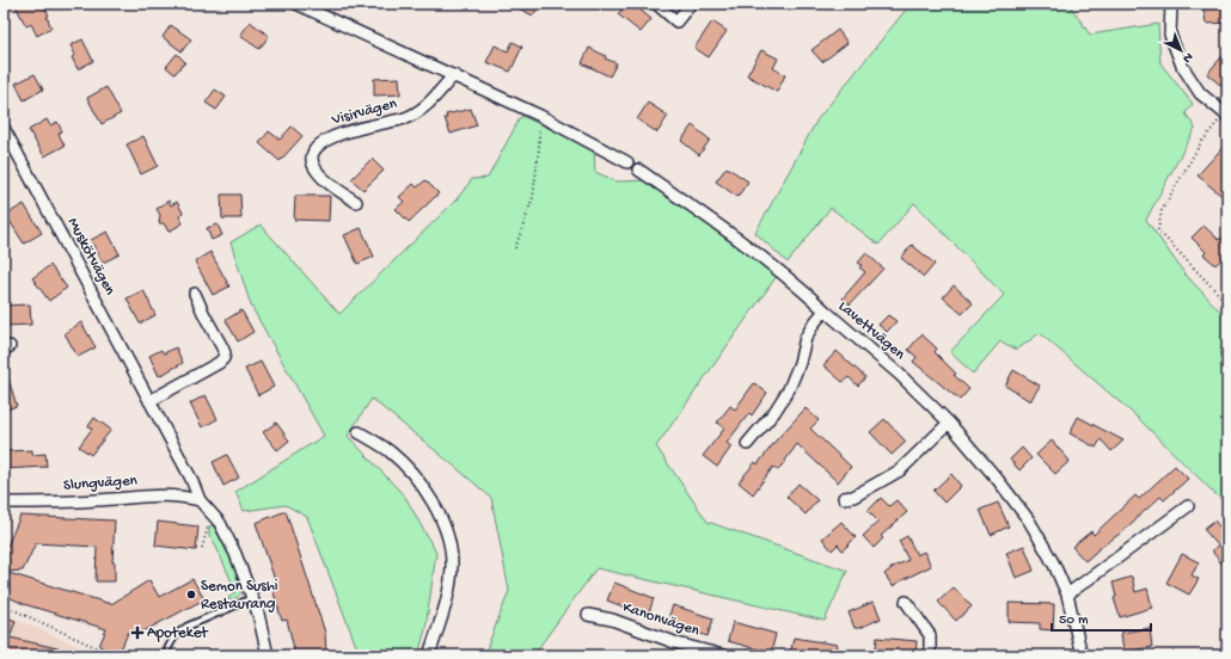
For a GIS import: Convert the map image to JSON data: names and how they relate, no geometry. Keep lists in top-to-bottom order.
{
  "streets": {
    "street": [
      "Visirvägen",
      "Muskötvägen",
      "Lavettvägen",
      "Slungvägen",
      "Kanonvägen"
    ]
  },
  "crossings": [
    ["Muskötvägen", "Slungvägen"]
  ],
  "places": {
    "other": ["Semon Sushi Restaurang"],
    "health": ["Apoteket"]
  },
  "scale_bar": "50 m",
  "north": "bottom right"
}
